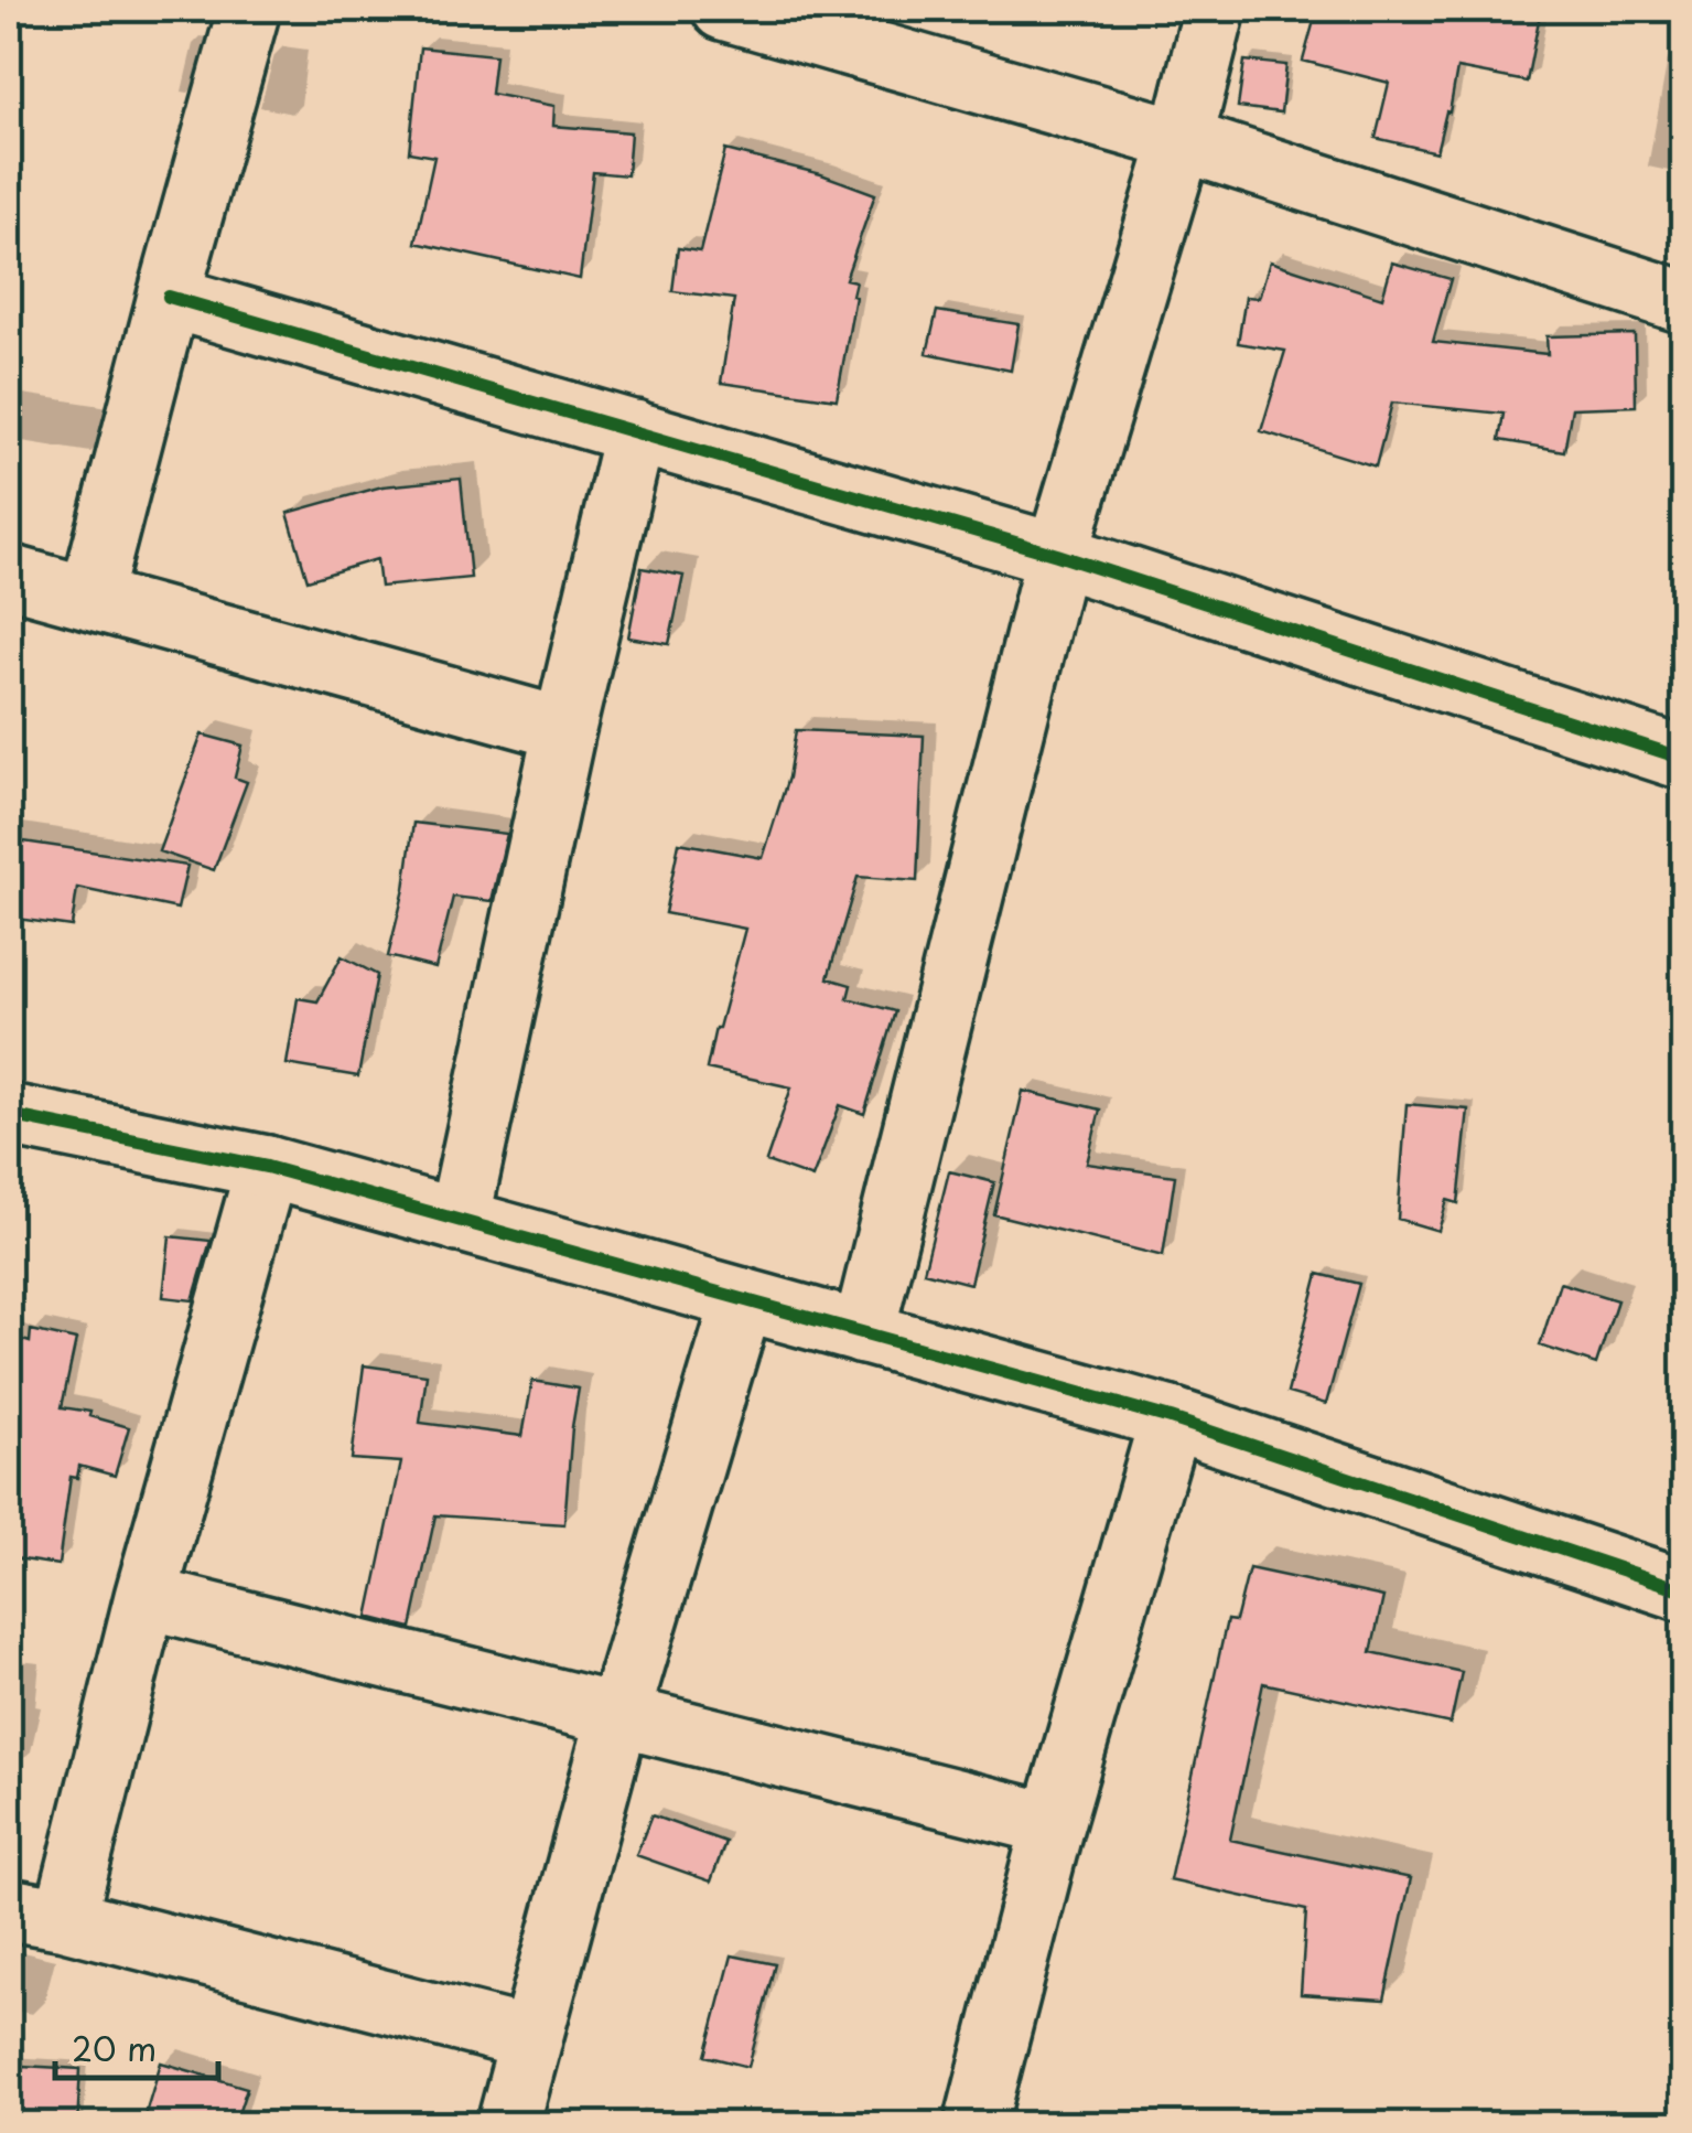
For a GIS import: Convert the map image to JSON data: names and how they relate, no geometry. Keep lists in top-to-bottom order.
{
  "scale_bar": "20 m"
}
